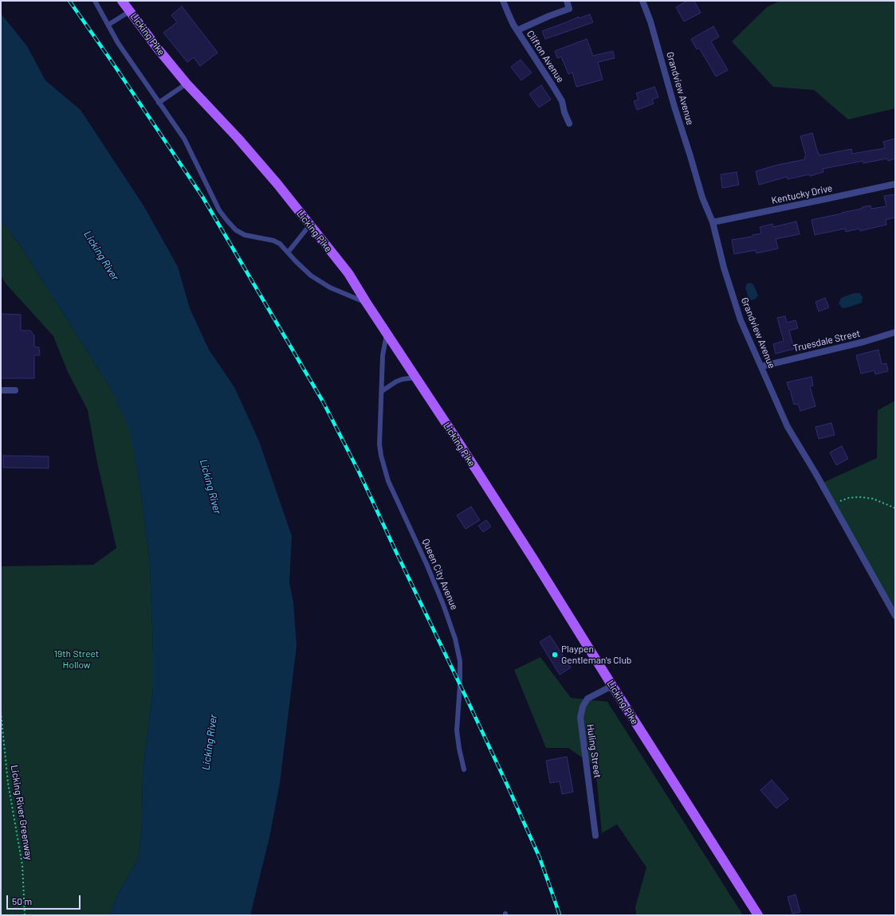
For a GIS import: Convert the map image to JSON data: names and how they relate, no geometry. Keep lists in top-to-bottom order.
{
  "streets": {
    "main road": ["Licking Pike"],
    "street": [
      "Clifton Avenue",
      "Grandview Avenue",
      "Kentucky Drive",
      "Truesdale Street",
      "Huling Street"
    ],
    "lane": ["Queen City Avenue"],
    "path": ["Licking River Greenway"]
  },
  "crossings": [
    ["Licking Pike", "Queen City Avenue"],
    ["Licking Pike", "Huling Street"],
    ["Grandview Avenue", "Kentucky Drive"],
    ["Grandview Avenue", "Truesdale Street"]
  ],
  "water": ["Licking River"],
  "parks": ["19th Street Hollow"],
  "places": ["Playpen Gentleman's Club"],
  "scale_bar": "50 m"
}
